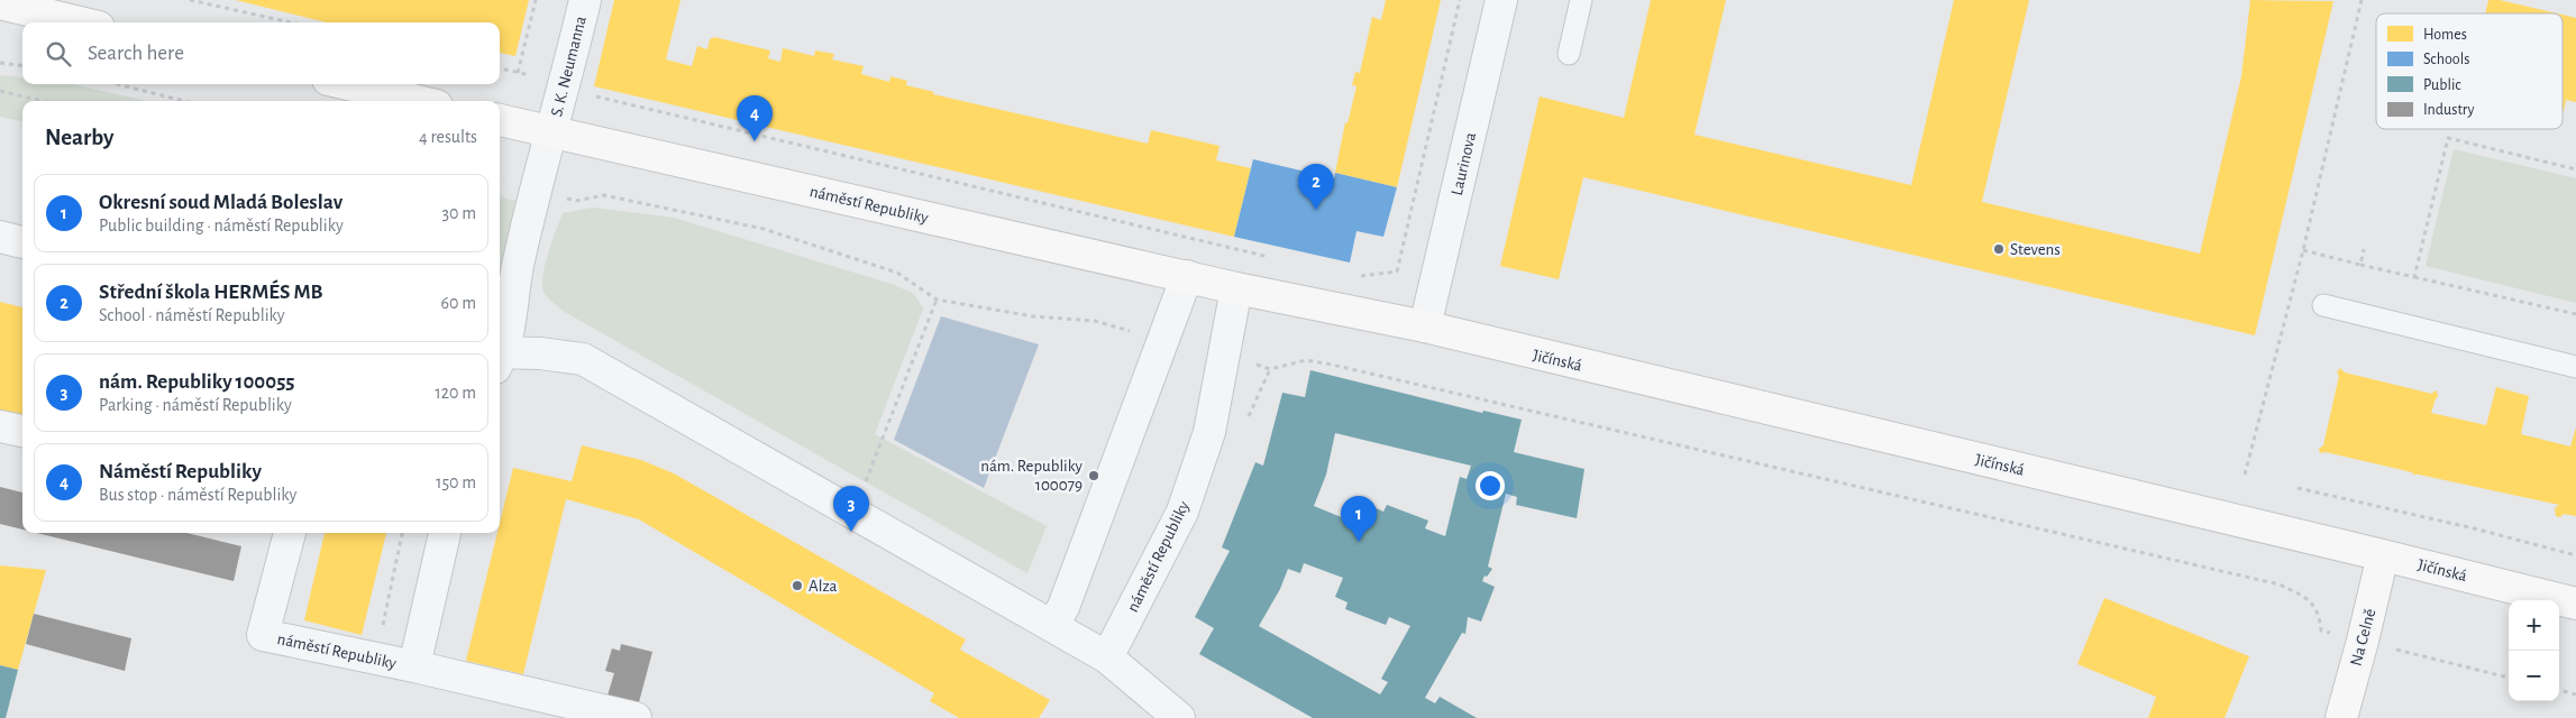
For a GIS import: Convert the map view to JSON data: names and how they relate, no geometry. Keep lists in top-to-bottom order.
{
  "streets": {
    "street": [
      "S. K. Neumanna",
      "Laurinova",
      "náměstí Republiky",
      "Jičínská",
      "Na Celně"
    ]
  },
  "crossings": [
    ["S. K. Neumanna", "náměstí Republiky"],
    ["Laurinova", "náměstí Republiky"],
    ["Laurinova", "Jičínská"],
    ["náměstí Republiky", "Jičínská"],
    ["Jičínská", "Na Celně"]
  ],
  "places": ["Stevens", "nám. Republiky 100079", "Alza"],
  "legend": [
    "Homes",
    "Schools",
    "Public",
    "Industry"
  ],
  "page": {
    "search": "Search here",
    "pins": [
      "4",
      "2",
      "3",
      "1"
    ],
    "heading": ["Nearby", "4 results"],
    "list": [
      {
        "mark": "1",
        "name": "Okresní soud Mladá Boleslav",
        "note": "Public building · náměstí Republiky",
        "value": "30 m"
      },
      {
        "mark": "2",
        "name": "Střední škola HERMÉS MB",
        "note": "School · náměstí Republiky",
        "value": "60 m"
      },
      {
        "mark": "3",
        "name": "nám. Republiky 100055",
        "note": "Parking · náměstí Republiky",
        "value": "120 m"
      },
      {
        "mark": "4",
        "name": "Náměstí Republiky",
        "note": "Bus stop · náměstí Republiky",
        "value": "150 m"
      }
    ],
    "map_buttons": ["+", "−"]
  }
}
